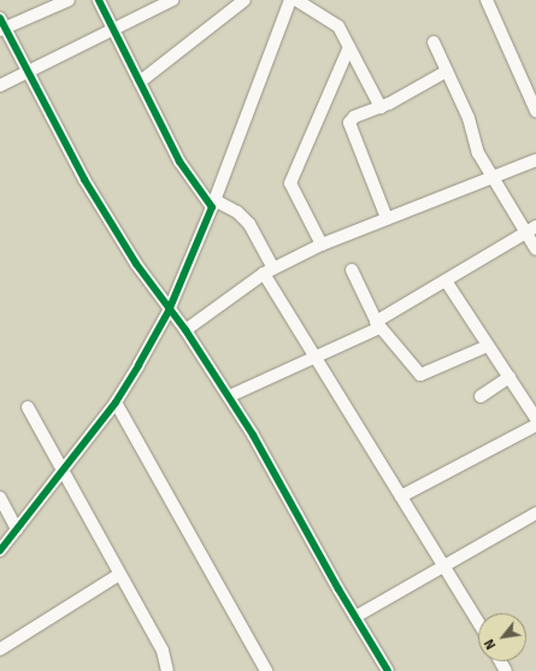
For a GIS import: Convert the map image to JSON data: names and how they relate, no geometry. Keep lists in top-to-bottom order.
{
  "north": "bottom left"
}
